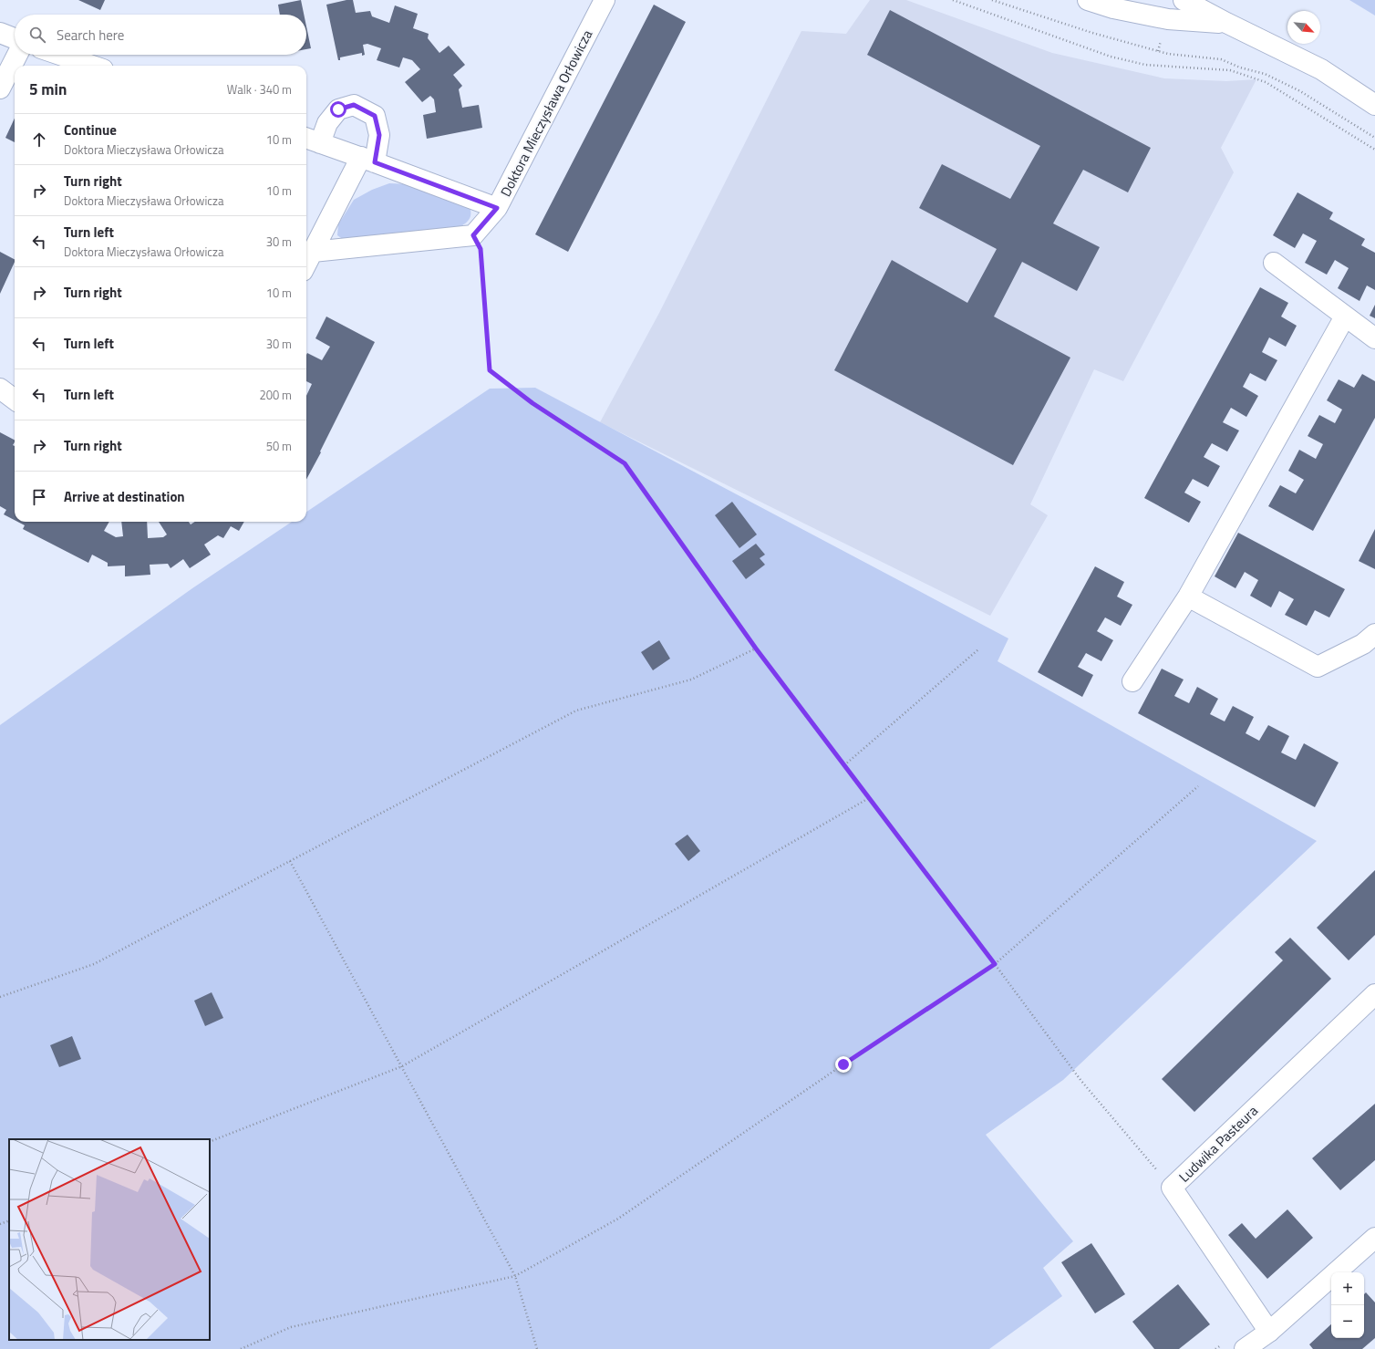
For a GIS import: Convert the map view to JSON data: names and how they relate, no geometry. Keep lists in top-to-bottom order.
{
  "streets": {
    "street": ["Doktora Mieczysława Orłowicza", "Ludwika Pasteura"]
  },
  "north": "bottom right",
  "page": {
    "search": "Search here",
    "heading": ["5 min", "Walk · 340 m"],
    "list": [
      ["Continue", "Doktora Mieczysława Orłowicza", "10 m"],
      ["Turn right", "Doktora Mieczysława Orłowicza", "10 m"],
      ["Turn left", "Doktora Mieczysława Orłowicza", "30 m"],
      ["Turn right", "10 m"],
      ["Turn left", "30 m"],
      ["Turn left", "200 m"],
      ["Turn right", "50 m"],
      "Arrive at destination"
    ],
    "map_buttons": ["+", "−"]
  }
}
